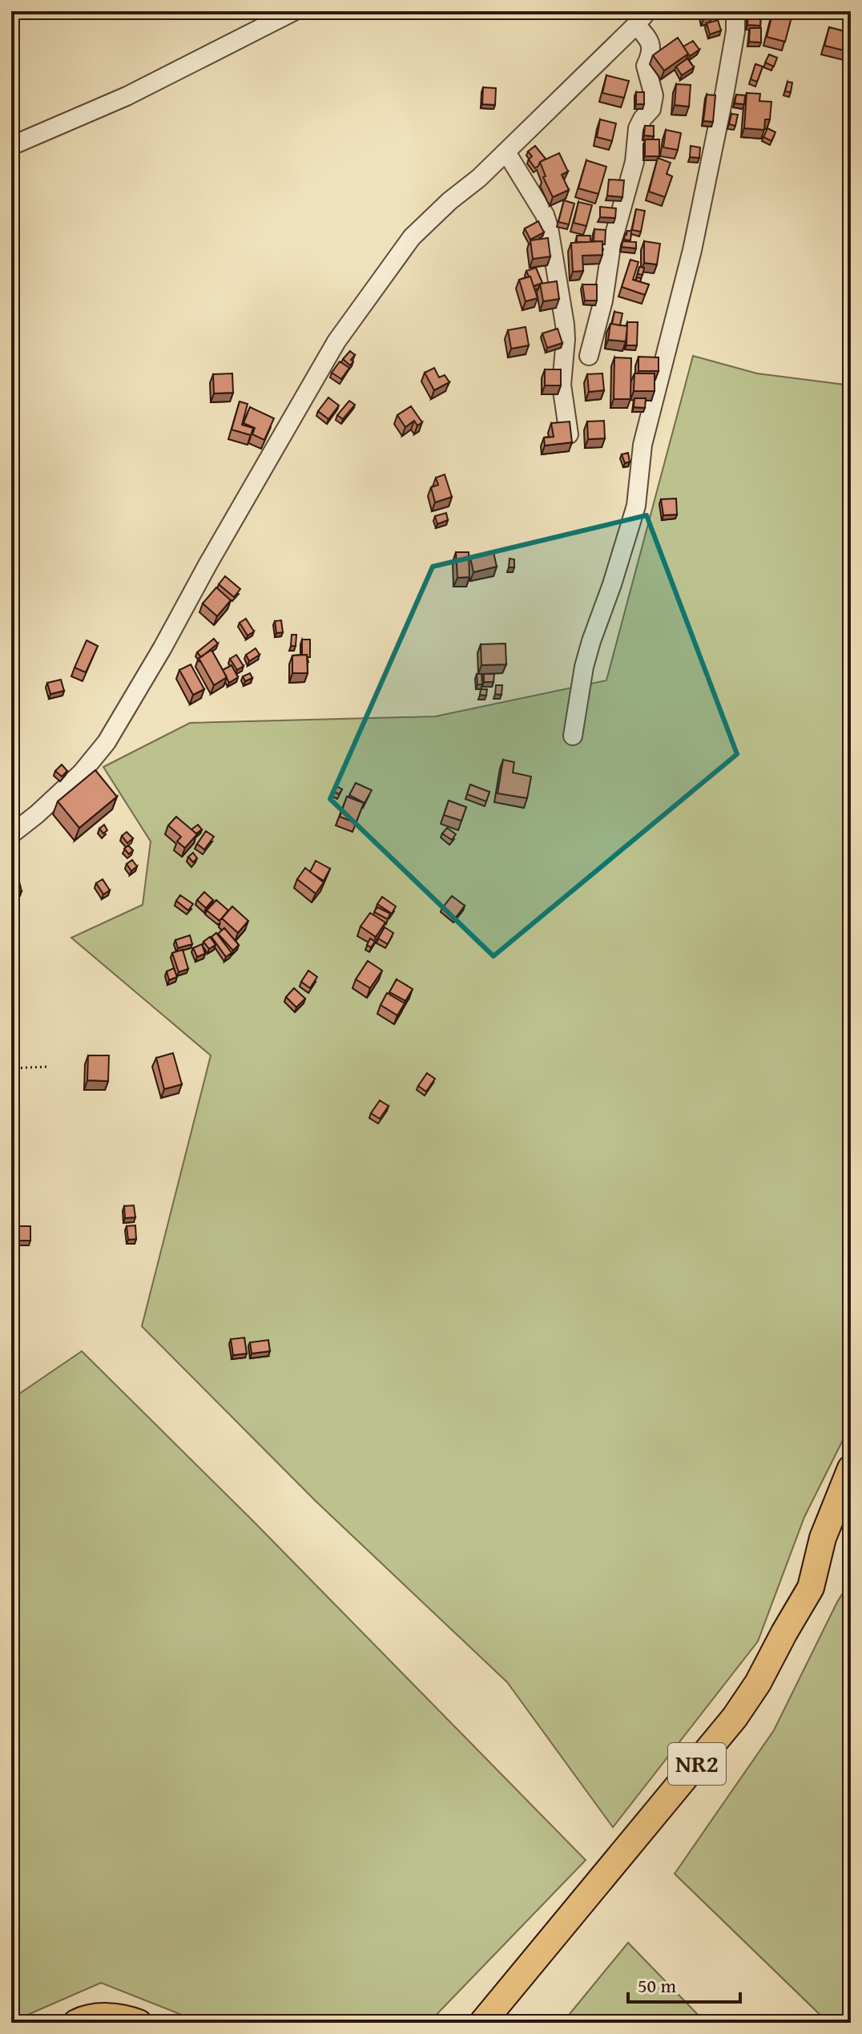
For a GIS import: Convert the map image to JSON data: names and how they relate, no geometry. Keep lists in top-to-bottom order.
{
  "streets": {
    "highway": ["NR2"]
  },
  "scale_bar": "50 m"
}
